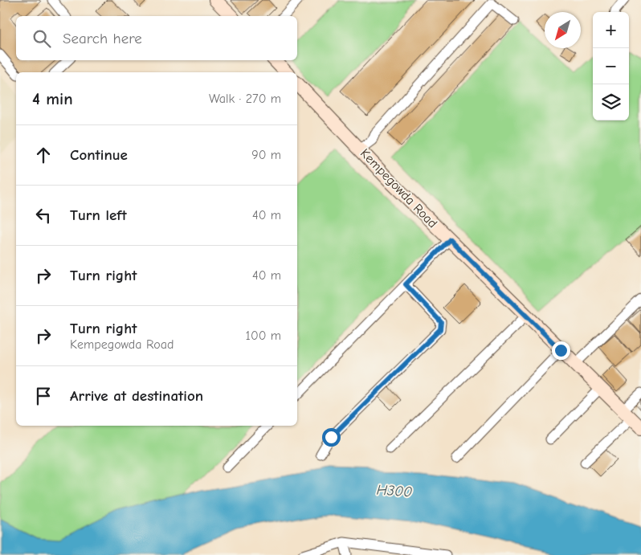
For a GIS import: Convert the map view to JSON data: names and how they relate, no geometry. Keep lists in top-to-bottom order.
{
  "streets": {
    "street": ["Kempegowda Road"]
  },
  "water": ["H300"],
  "north": "bottom left",
  "page": {
    "map_buttons": ["+", "−"],
    "search": "Search here",
    "heading": ["4 min", "Walk · 270 m"],
    "list": [
      ["Continue", "90 m"],
      ["Turn left", "40 m"],
      ["Turn right", "40 m"],
      ["Turn right", "Kempegowda Road", "100 m"],
      "Arrive at destination"
    ]
  }
}
